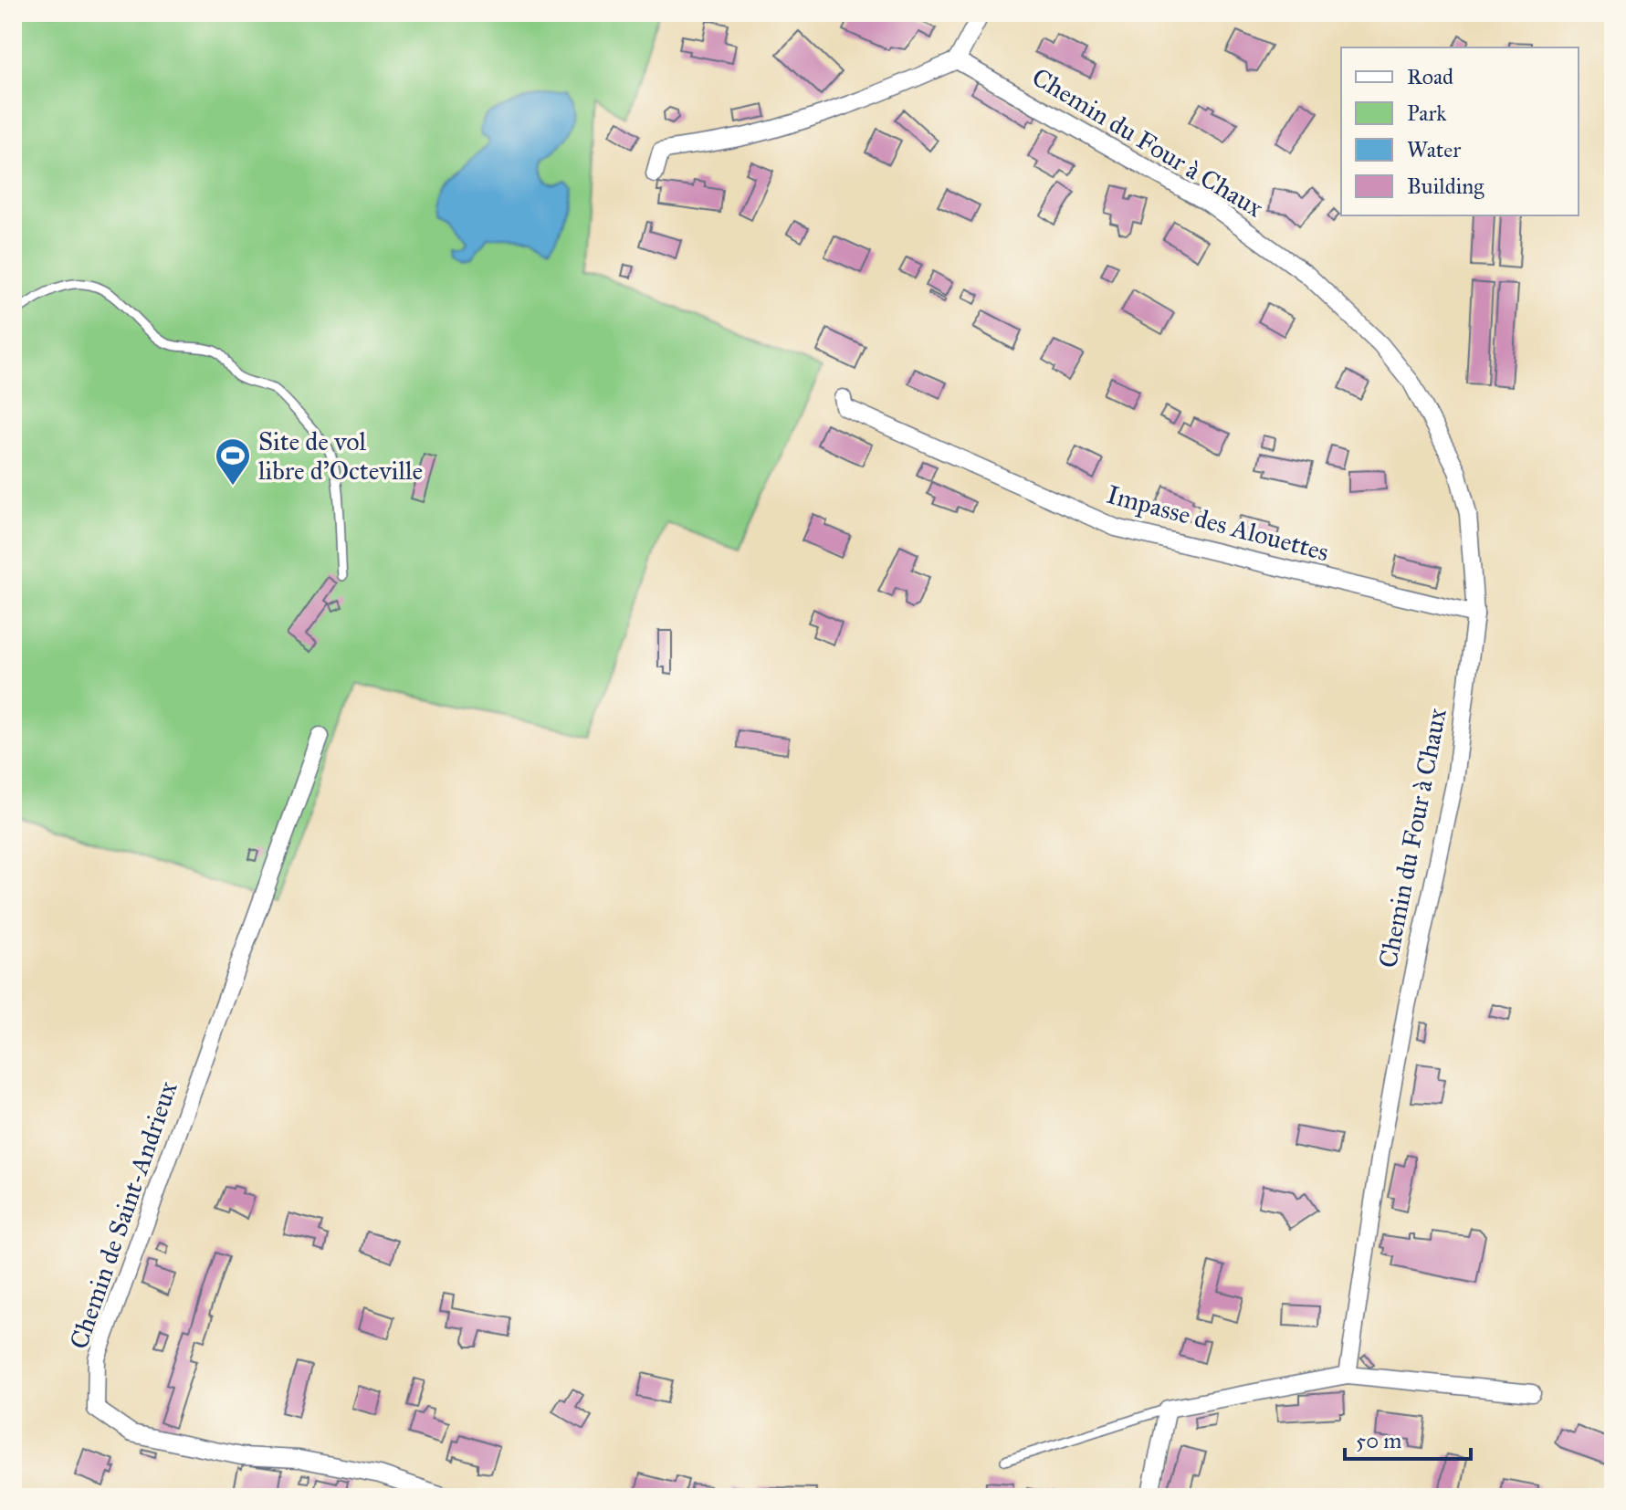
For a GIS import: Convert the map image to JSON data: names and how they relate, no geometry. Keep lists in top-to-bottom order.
{
  "streets": {
    "street": ["Chemin du Four à Chaux", "Impasse des Alouettes", "Chemin de Saint-Andrieux"]
  },
  "crossings": [
    ["Chemin du Four à Chaux", "Impasse des Alouettes"]
  ],
  "places": {
    "sports": ["Site de vol libre d'Octeville"]
  },
  "legend": [
    "Road",
    "Park",
    "Water",
    "Building"
  ],
  "scale_bar": "50 m"
}
